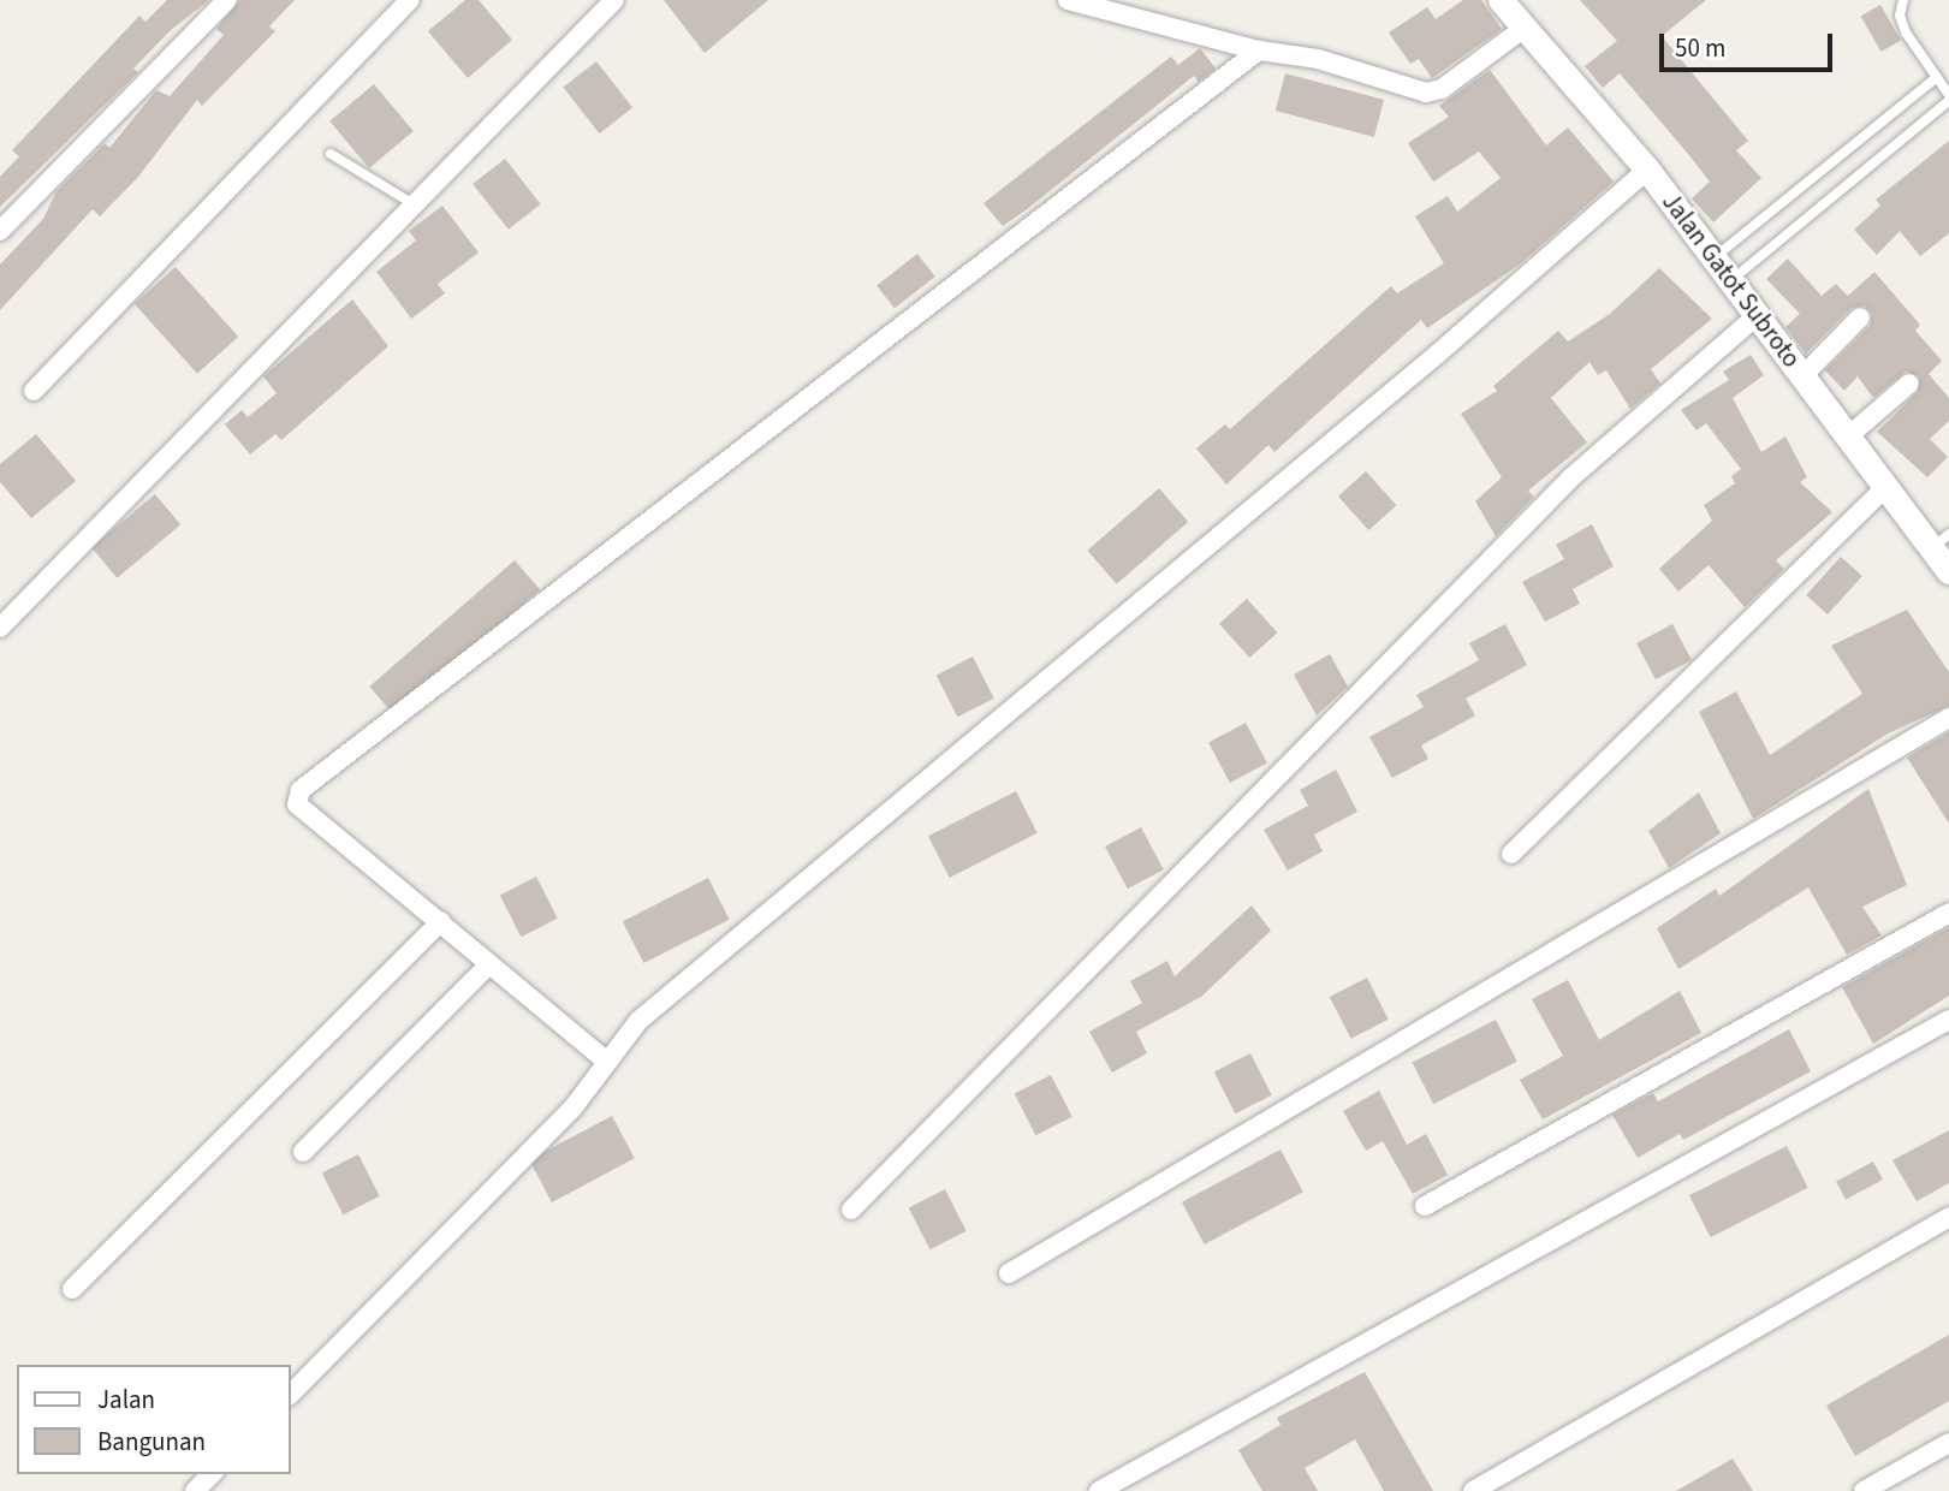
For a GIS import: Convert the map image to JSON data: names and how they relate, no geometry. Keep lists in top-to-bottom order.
{
  "streets": {
    "street": ["Jalan Gatot Subroto"]
  },
  "legend": ["Jalan", "Bangunan"],
  "scale_bar": "50 m"
}
